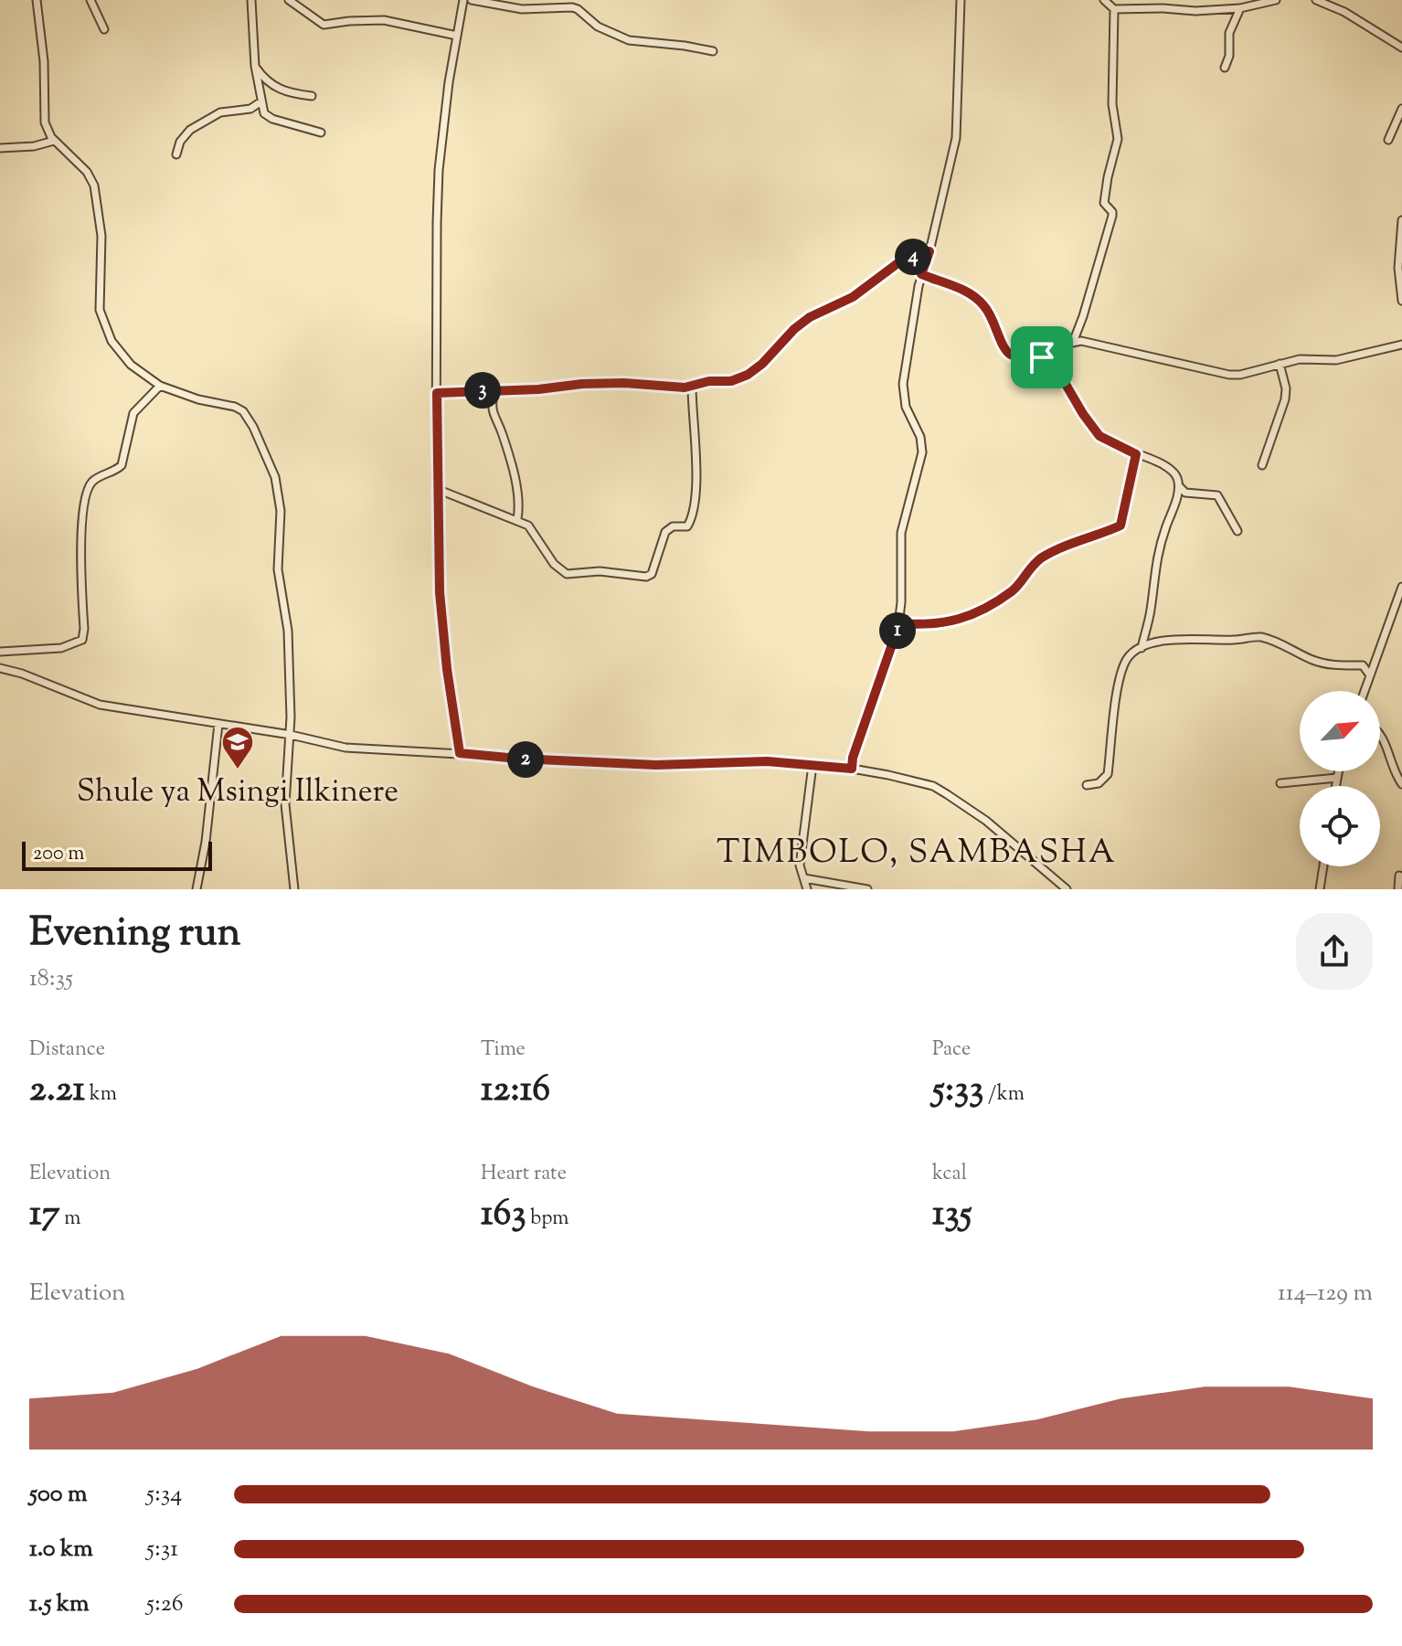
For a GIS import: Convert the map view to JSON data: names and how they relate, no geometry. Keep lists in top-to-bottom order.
{
  "districts": ["TIMBOLO, SAMBASHA"],
  "places": {
    "school or university": ["Shule ya Msingi Ilkinere"]
  },
  "scale_bar": "200 m",
  "north": "top right",
  "page": {
    "pins": [
      "4",
      "3",
      "1",
      "2"
    ],
    "scale": "200 m",
    "heading": ["Evening run", "18:35"],
    "stats": [
      ["Distance", "2.21 km"],
      ["Time", "12:16"],
      ["Pace", "5:33 /km"],
      ["Elevation", "17 m"],
      ["Heart rate", "163 bpm"],
      ["kcal", "135"]
    ],
    "chart": ["Elevation", "114–129 m"],
    "list": [
      {
        "name": "500 m",
        "note": "5:34"
      },
      {
        "name": "1.0 km",
        "note": "5:31"
      },
      {
        "name": "1.5 km",
        "note": "5:26"
      }
    ]
  }
}
